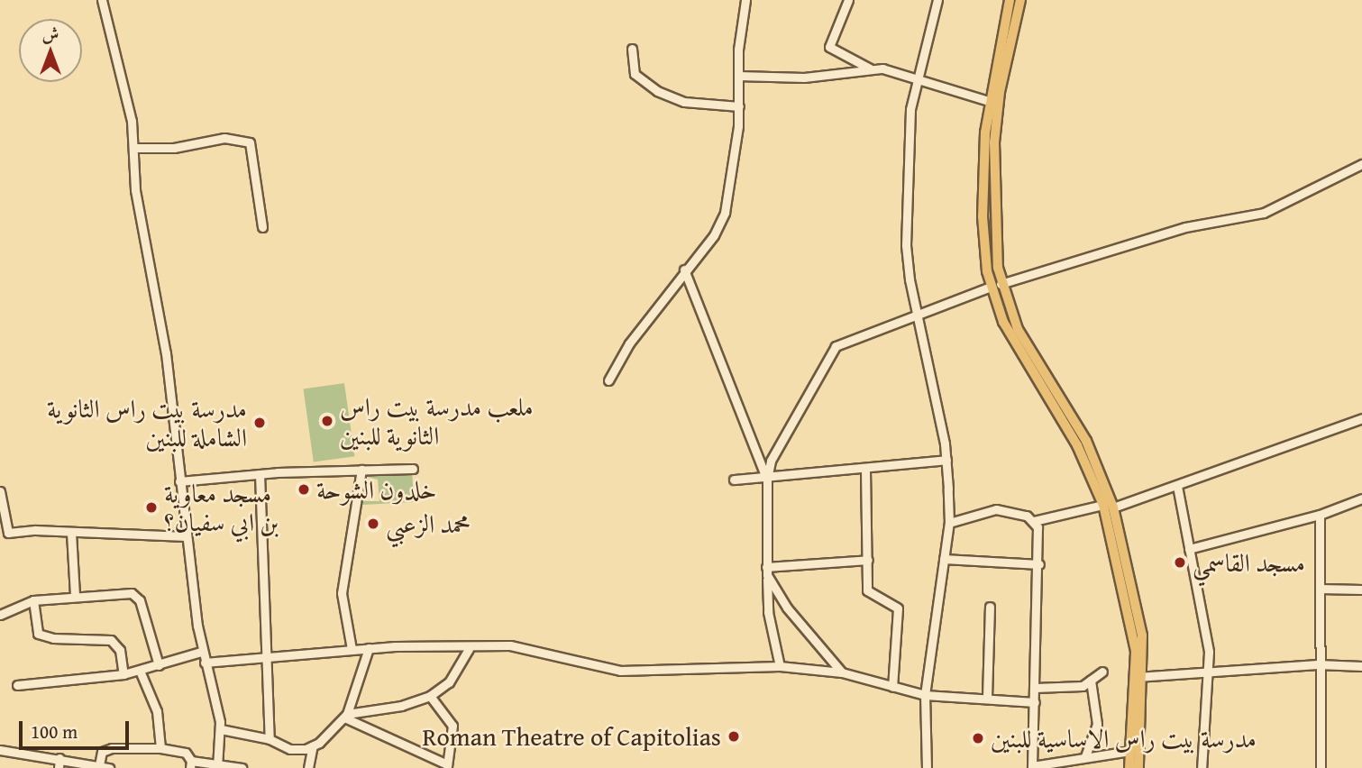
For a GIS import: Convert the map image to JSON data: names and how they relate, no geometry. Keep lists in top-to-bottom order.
{
  "places": [
    "ملعب مدرسة بيت راس الثانوية للبنين",
    "مدرسة بيت راس الثانوية الشاملة للبنين",
    "خلدون الشوحة",
    "مسجد معاوية بن ابي سفيان؟",
    "محمد الزعبي",
    "مسجد القاسمي",
    "Roman Theatre of Capitolias",
    "مدرسة بيت راس الاساسية للبنين"
  ],
  "scale_bar": "100 m",
  "north": "top"
}
